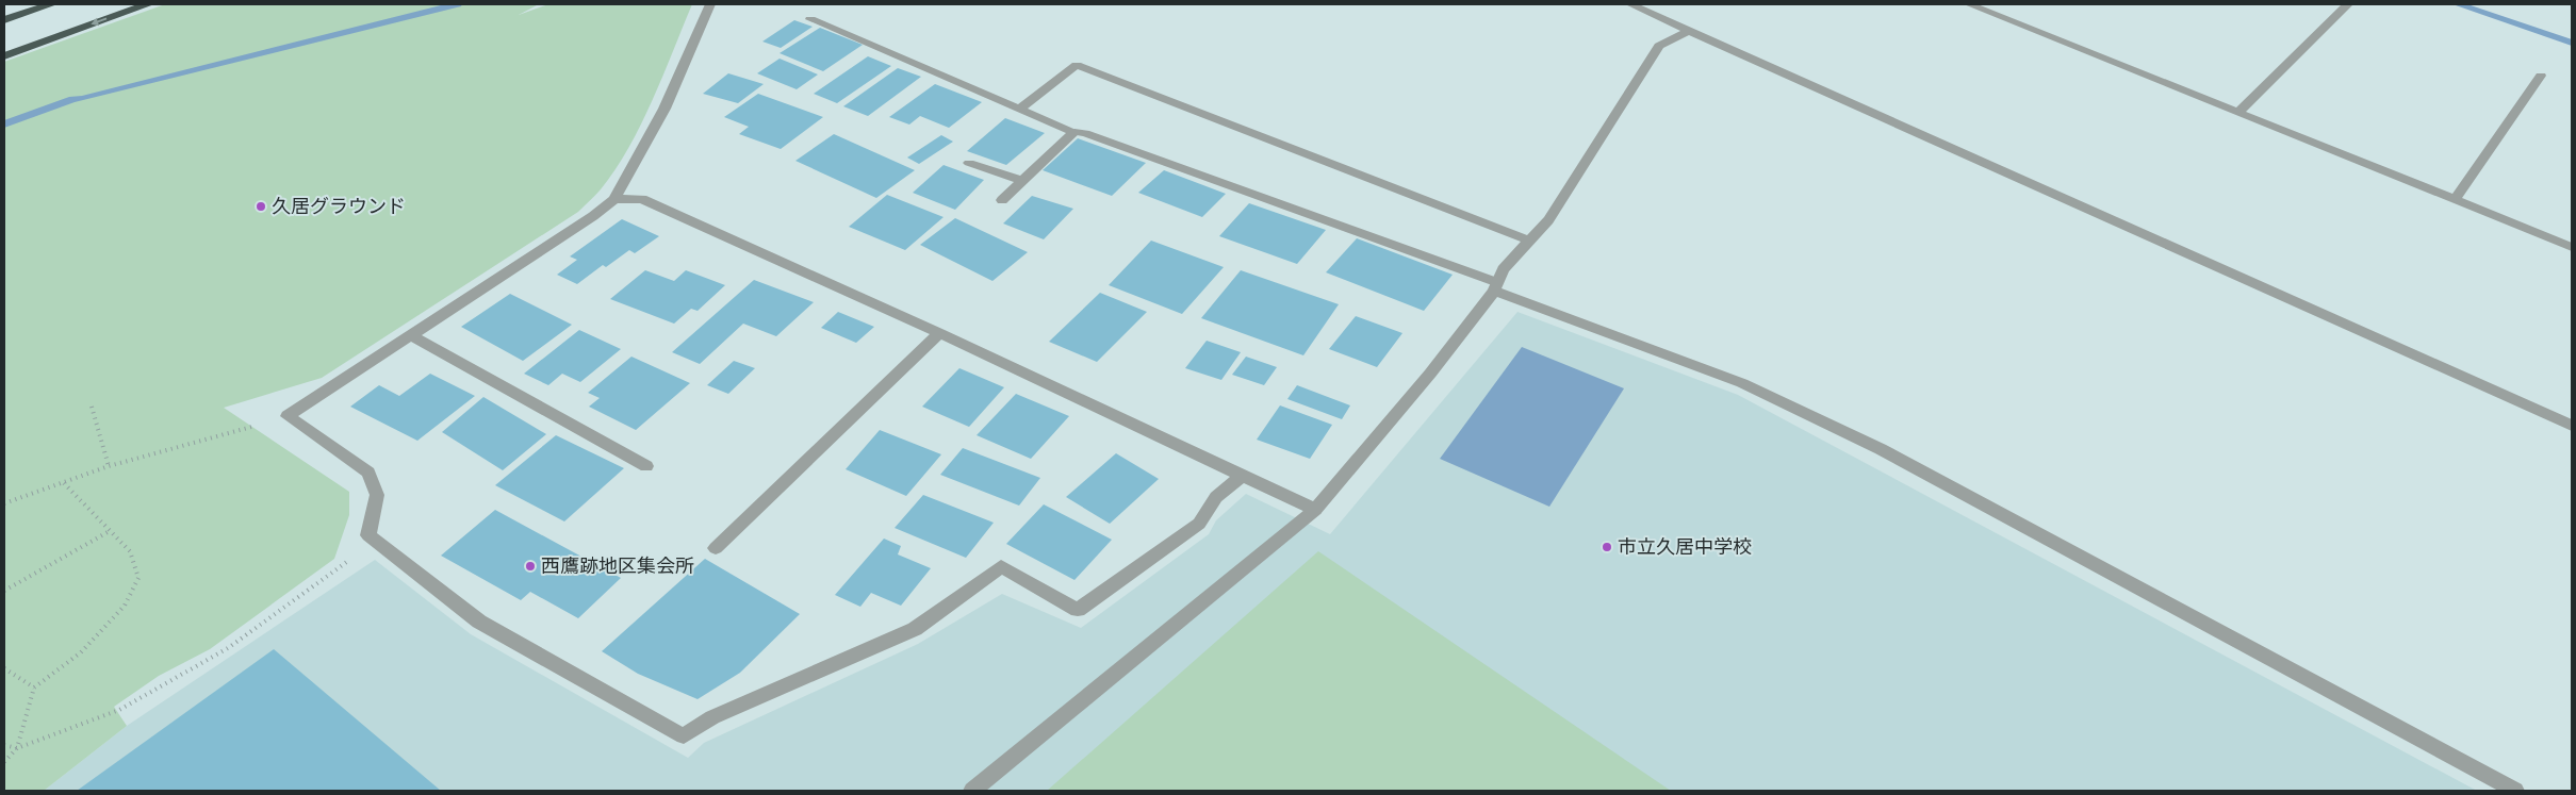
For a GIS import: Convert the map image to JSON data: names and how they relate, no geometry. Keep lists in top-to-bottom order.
{
  "places": ["久居グラウンド", "市立久居中学校", "西鷹跡地区集会所"]
}
